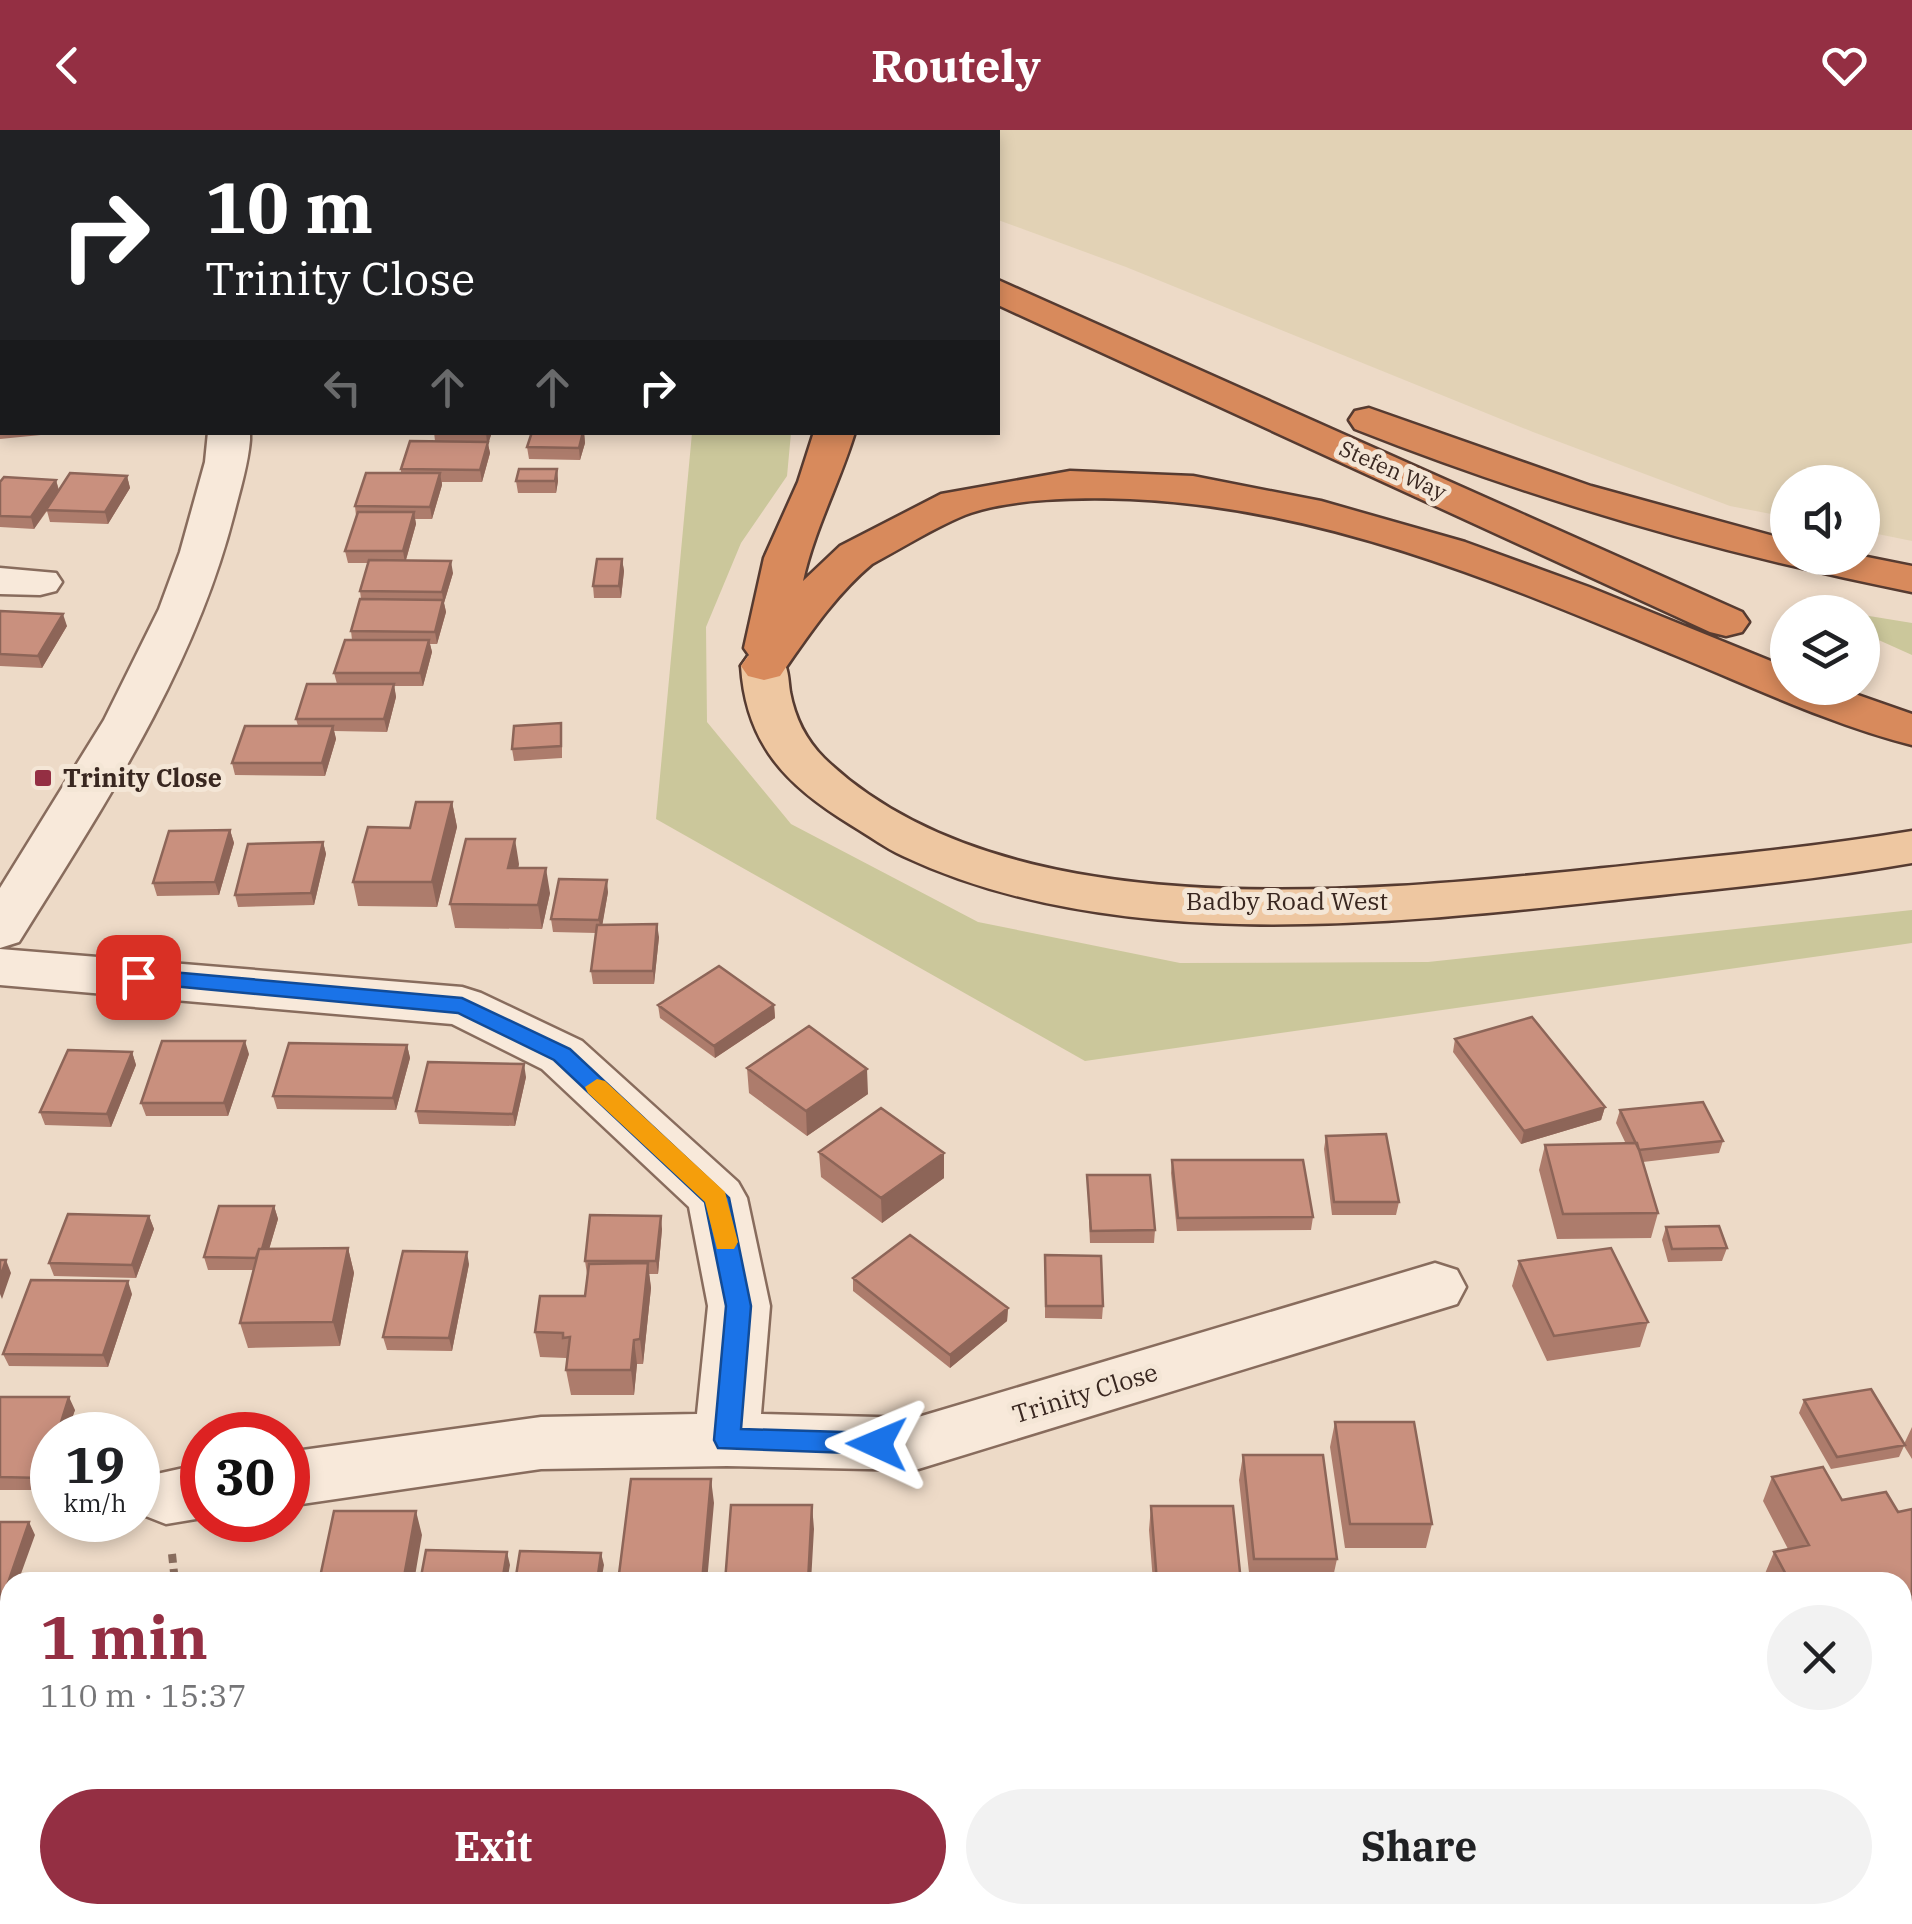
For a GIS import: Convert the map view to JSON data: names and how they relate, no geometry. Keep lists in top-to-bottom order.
{
  "streets": {
    "highway": ["Stefen Way"],
    "main road": ["Badby Road West"],
    "street": ["Trinity Close"]
  },
  "places": {
    "transit": ["Trinity Close"]
  },
  "page": {
    "header": "Routely",
    "turn": ["10 m", "Trinity Close"],
    "speed": "19 km/h",
    "limit": "30",
    "heading": ["1 min", "110 m · 15:37"],
    "buttons": ["Exit", "Share"]
  }
}
